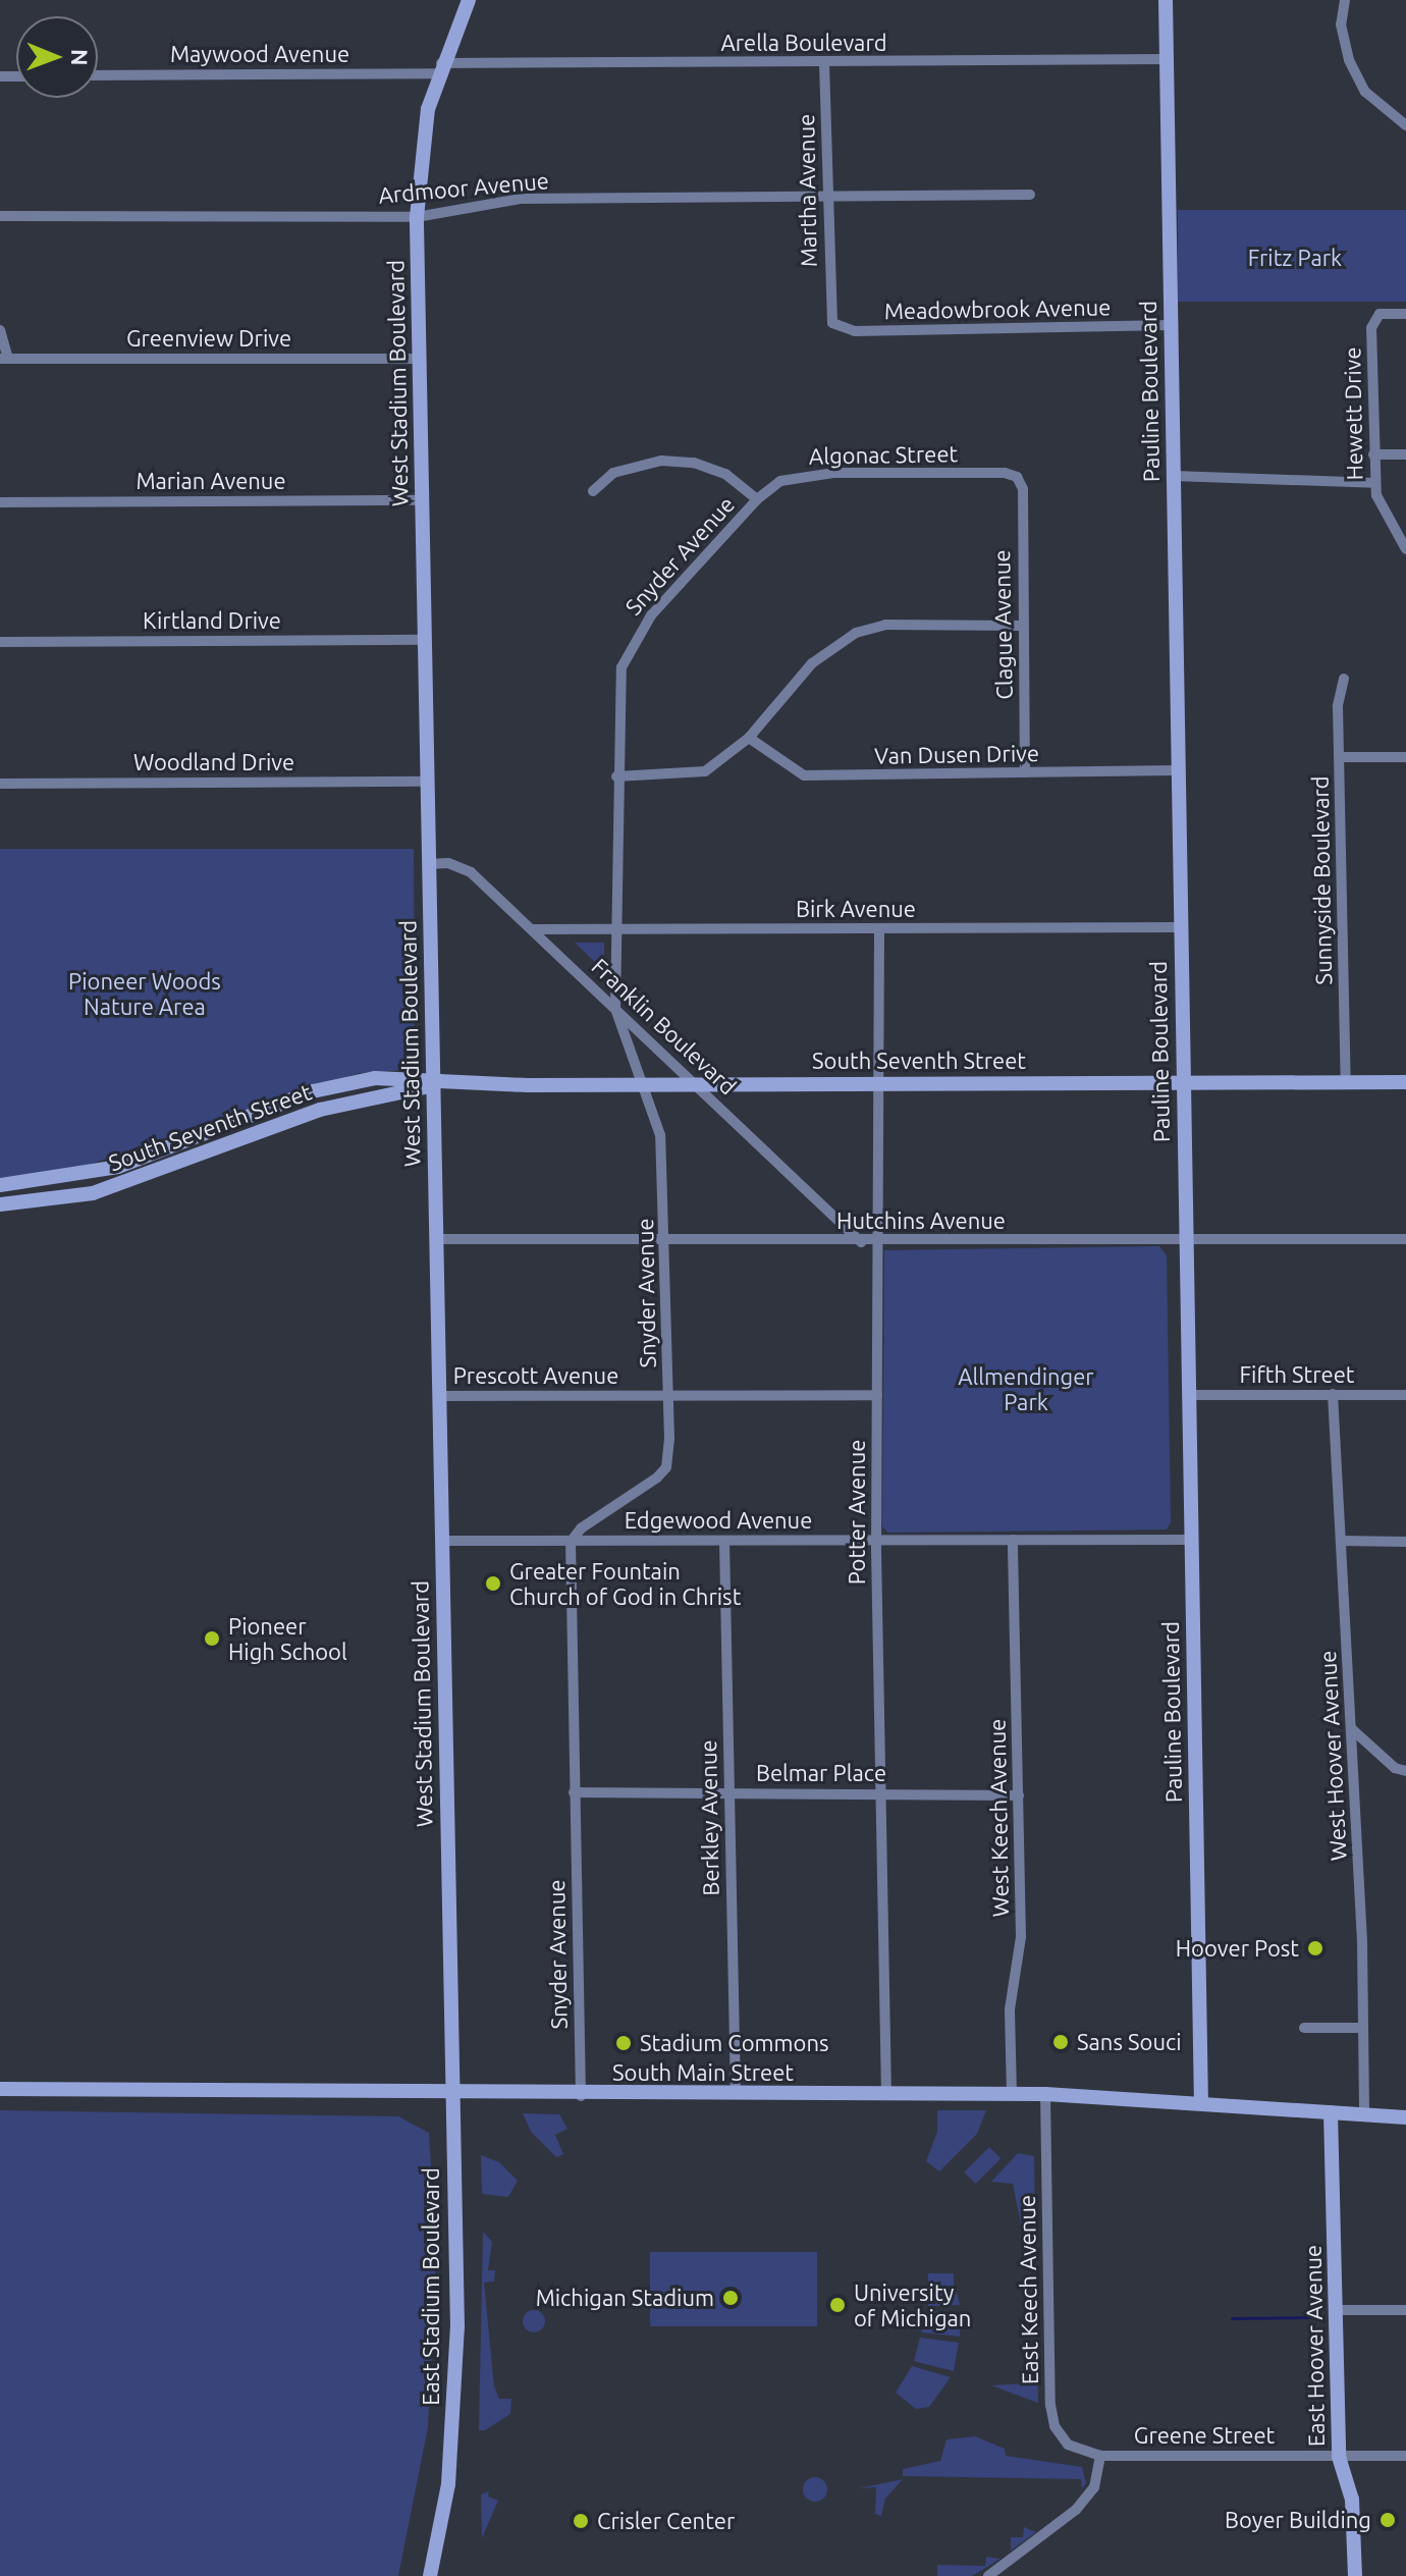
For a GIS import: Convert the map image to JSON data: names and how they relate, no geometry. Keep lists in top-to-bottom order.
{
  "streets": {
    "street": [
      "Arella Boulevard",
      "Maywood Avenue",
      "Ardmoor Avenue",
      "Martha Avenue",
      "Meadowbrook Avenue",
      "Greenview Drive",
      "West Stadium Boulevard",
      "Pauline Boulevard",
      "Hewett Drive",
      "Algonac Street",
      "Marian Avenue",
      "Snyder Avenue",
      "Kirtland Drive",
      "Clague Avenue",
      "Van Dusen Drive",
      "Woodland Drive",
      "Sunnyside Boulevard",
      "Birk Avenue",
      "Franklin Boulevard",
      "South Seventh Street",
      "Hutchins Avenue",
      "Fifth Street",
      "Prescott Avenue",
      "Potter Avenue",
      "Edgewood Avenue",
      "West Hoover Avenue",
      "Belmar Place",
      "Berkley Avenue",
      "West Keech Avenue",
      "South Main Street",
      "East Stadium Boulevard",
      "East Keech Avenue",
      "East Hoover Avenue",
      "Greene Street"
    ]
  },
  "crossings": [
    ["Arella Boulevard", "Maywood Avenue"],
    ["Arella Boulevard", "Martha Avenue"],
    ["Arella Boulevard", "West Stadium Boulevard"],
    ["Arella Boulevard", "Pauline Boulevard"],
    ["Maywood Avenue", "West Stadium Boulevard"],
    ["Ardmoor Avenue", "Martha Avenue"],
    ["Ardmoor Avenue", "West Stadium Boulevard"],
    ["Martha Avenue", "Meadowbrook Avenue"],
    ["Meadowbrook Avenue", "Pauline Boulevard"],
    ["Greenview Drive", "West Stadium Boulevard"],
    ["West Stadium Boulevard", "Marian Avenue"],
    ["West Stadium Boulevard", "Kirtland Drive"],
    ["West Stadium Boulevard", "Woodland Drive"],
    ["West Stadium Boulevard", "Franklin Boulevard"],
    ["West Stadium Boulevard", "South Seventh Street"],
    ["West Stadium Boulevard", "Hutchins Avenue"],
    ["West Stadium Boulevard", "Prescott Avenue"],
    ["West Stadium Boulevard", "Edgewood Avenue"],
    ["West Stadium Boulevard", "South Main Street"],
    ["West Stadium Boulevard", "East Stadium Boulevard"],
    ["Pauline Boulevard", "Van Dusen Drive"],
    ["Pauline Boulevard", "Birk Avenue"],
    ["Pauline Boulevard", "South Seventh Street"],
    ["Pauline Boulevard", "Hutchins Avenue"],
    ["Pauline Boulevard", "Fifth Street"],
    ["Pauline Boulevard", "Edgewood Avenue"],
    ["Pauline Boulevard", "South Main Street"],
    ["Algonac Street", "Snyder Avenue"],
    ["Algonac Street", "Clague Avenue"],
    ["Snyder Avenue", "Birk Avenue"],
    ["Snyder Avenue", "Franklin Boulevard"],
    ["Snyder Avenue", "South Seventh Street"],
    ["Snyder Avenue", "Hutchins Avenue"],
    ["Snyder Avenue", "Prescott Avenue"],
    ["Snyder Avenue", "Edgewood Avenue"],
    ["Snyder Avenue", "Belmar Place"],
    ["Snyder Avenue", "South Main Street"],
    ["Clague Avenue", "Van Dusen Drive"],
    ["Sunnyside Boulevard", "South Seventh Street"],
    ["Birk Avenue", "Franklin Boulevard"],
    ["Birk Avenue", "Potter Avenue"],
    ["Franklin Boulevard", "South Seventh Street"],
    ["Franklin Boulevard", "Hutchins Avenue"],
    ["South Seventh Street", "Potter Avenue"],
    ["Hutchins Avenue", "Potter Avenue"],
    ["Fifth Street", "West Hoover Avenue"],
    ["Prescott Avenue", "Potter Avenue"],
    ["Potter Avenue", "Edgewood Avenue"],
    ["Potter Avenue", "Belmar Place"],
    ["Potter Avenue", "South Main Street"],
    ["Edgewood Avenue", "Berkley Avenue"],
    ["Edgewood Avenue", "West Keech Avenue"],
    ["West Hoover Avenue", "South Main Street"],
    ["Belmar Place", "Berkley Avenue"],
    ["Belmar Place", "West Keech Avenue"],
    ["Berkley Avenue", "South Main Street"],
    ["West Keech Avenue", "South Main Street"],
    ["South Main Street", "East Stadium Boulevard"],
    ["South Main Street", "East Keech Avenue"],
    ["South Main Street", "East Hoover Avenue"],
    ["East Keech Avenue", "Greene Street"],
    ["East Hoover Avenue", "Greene Street"]
  ],
  "parks": ["Fritz Park", "Pioneer Woods Nature Area", "Allmendinger Park"],
  "places": [
    "Greater Fountain Church of God in Christ",
    "Pioneer High School",
    "Hoover Post",
    "Sans Souci",
    "Stadium Commons",
    "Michigan Stadium",
    "University of Michigan",
    "Boyer Building",
    "Crisler Center"
  ],
  "north": "right"
}
